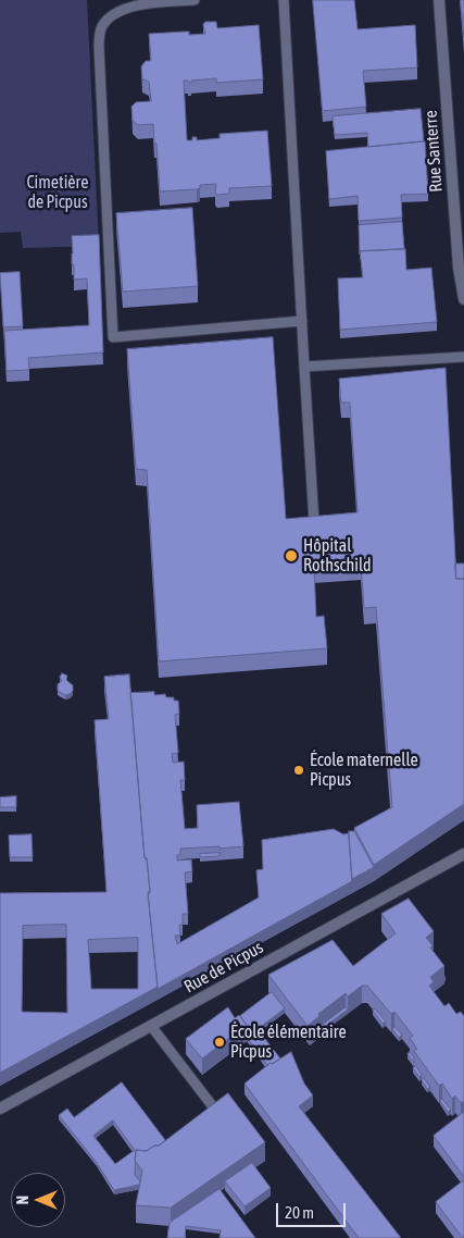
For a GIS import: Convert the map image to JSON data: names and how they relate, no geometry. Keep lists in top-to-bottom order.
{
  "streets": {
    "street": ["Rue Santerre", "Rue de Picpus"]
  },
  "parks": ["Cimetière de Picpus"],
  "places": ["Hôpital Rothschild", "École maternelle Picpus", "École élémentaire Picpus"],
  "scale_bar": "20 m",
  "north": "left"
}
